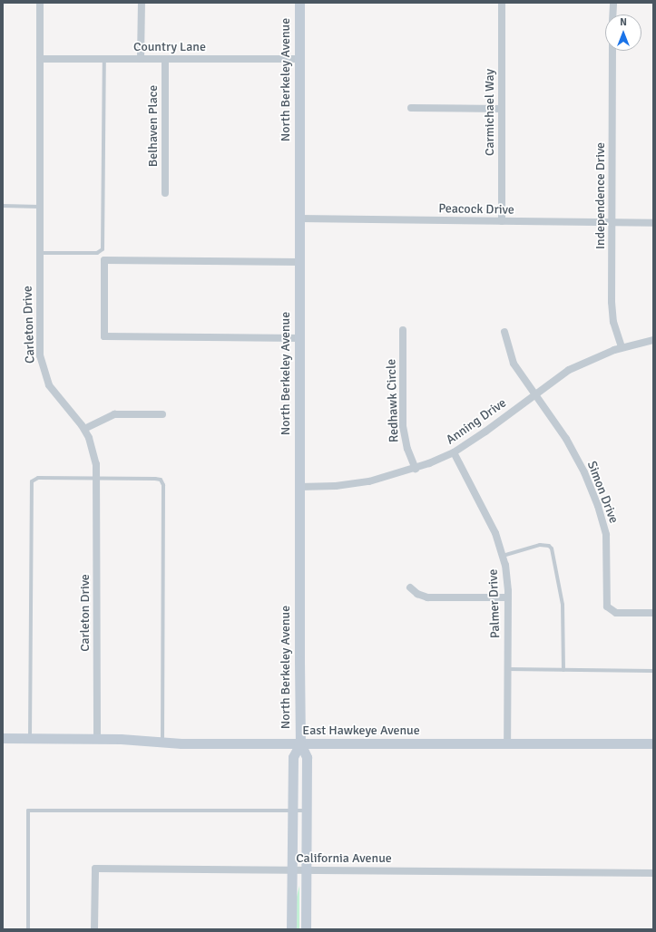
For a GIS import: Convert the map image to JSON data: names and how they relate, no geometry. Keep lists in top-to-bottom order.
{
  "streets": {
    "street": [
      "Country Lane",
      "North Berkeley Avenue",
      "Carmichael Way",
      "Belhaven Place",
      "Independence Drive",
      "Peacock Drive",
      "Carleton Drive",
      "Redhawk Circle",
      "Anning Drive",
      "Simon Drive",
      "Palmer Drive",
      "East Hawkeye Avenue",
      "California Avenue"
    ]
  },
  "crossings": [
    ["Country Lane", "North Berkeley Avenue"],
    ["Country Lane", "Belhaven Place"],
    ["Country Lane", "Carleton Drive"],
    ["North Berkeley Avenue", "Peacock Drive"],
    ["North Berkeley Avenue", "Anning Drive"],
    ["North Berkeley Avenue", "East Hawkeye Avenue"],
    ["North Berkeley Avenue", "California Avenue"],
    ["Carmichael Way", "Peacock Drive"],
    ["Independence Drive", "Peacock Drive"],
    ["Independence Drive", "Anning Drive"],
    ["Carleton Drive", "East Hawkeye Avenue"],
    ["Redhawk Circle", "Anning Drive"],
    ["Anning Drive", "Simon Drive"],
    ["Anning Drive", "Palmer Drive"],
    ["Palmer Drive", "East Hawkeye Avenue"]
  ],
  "north": "top"
}
